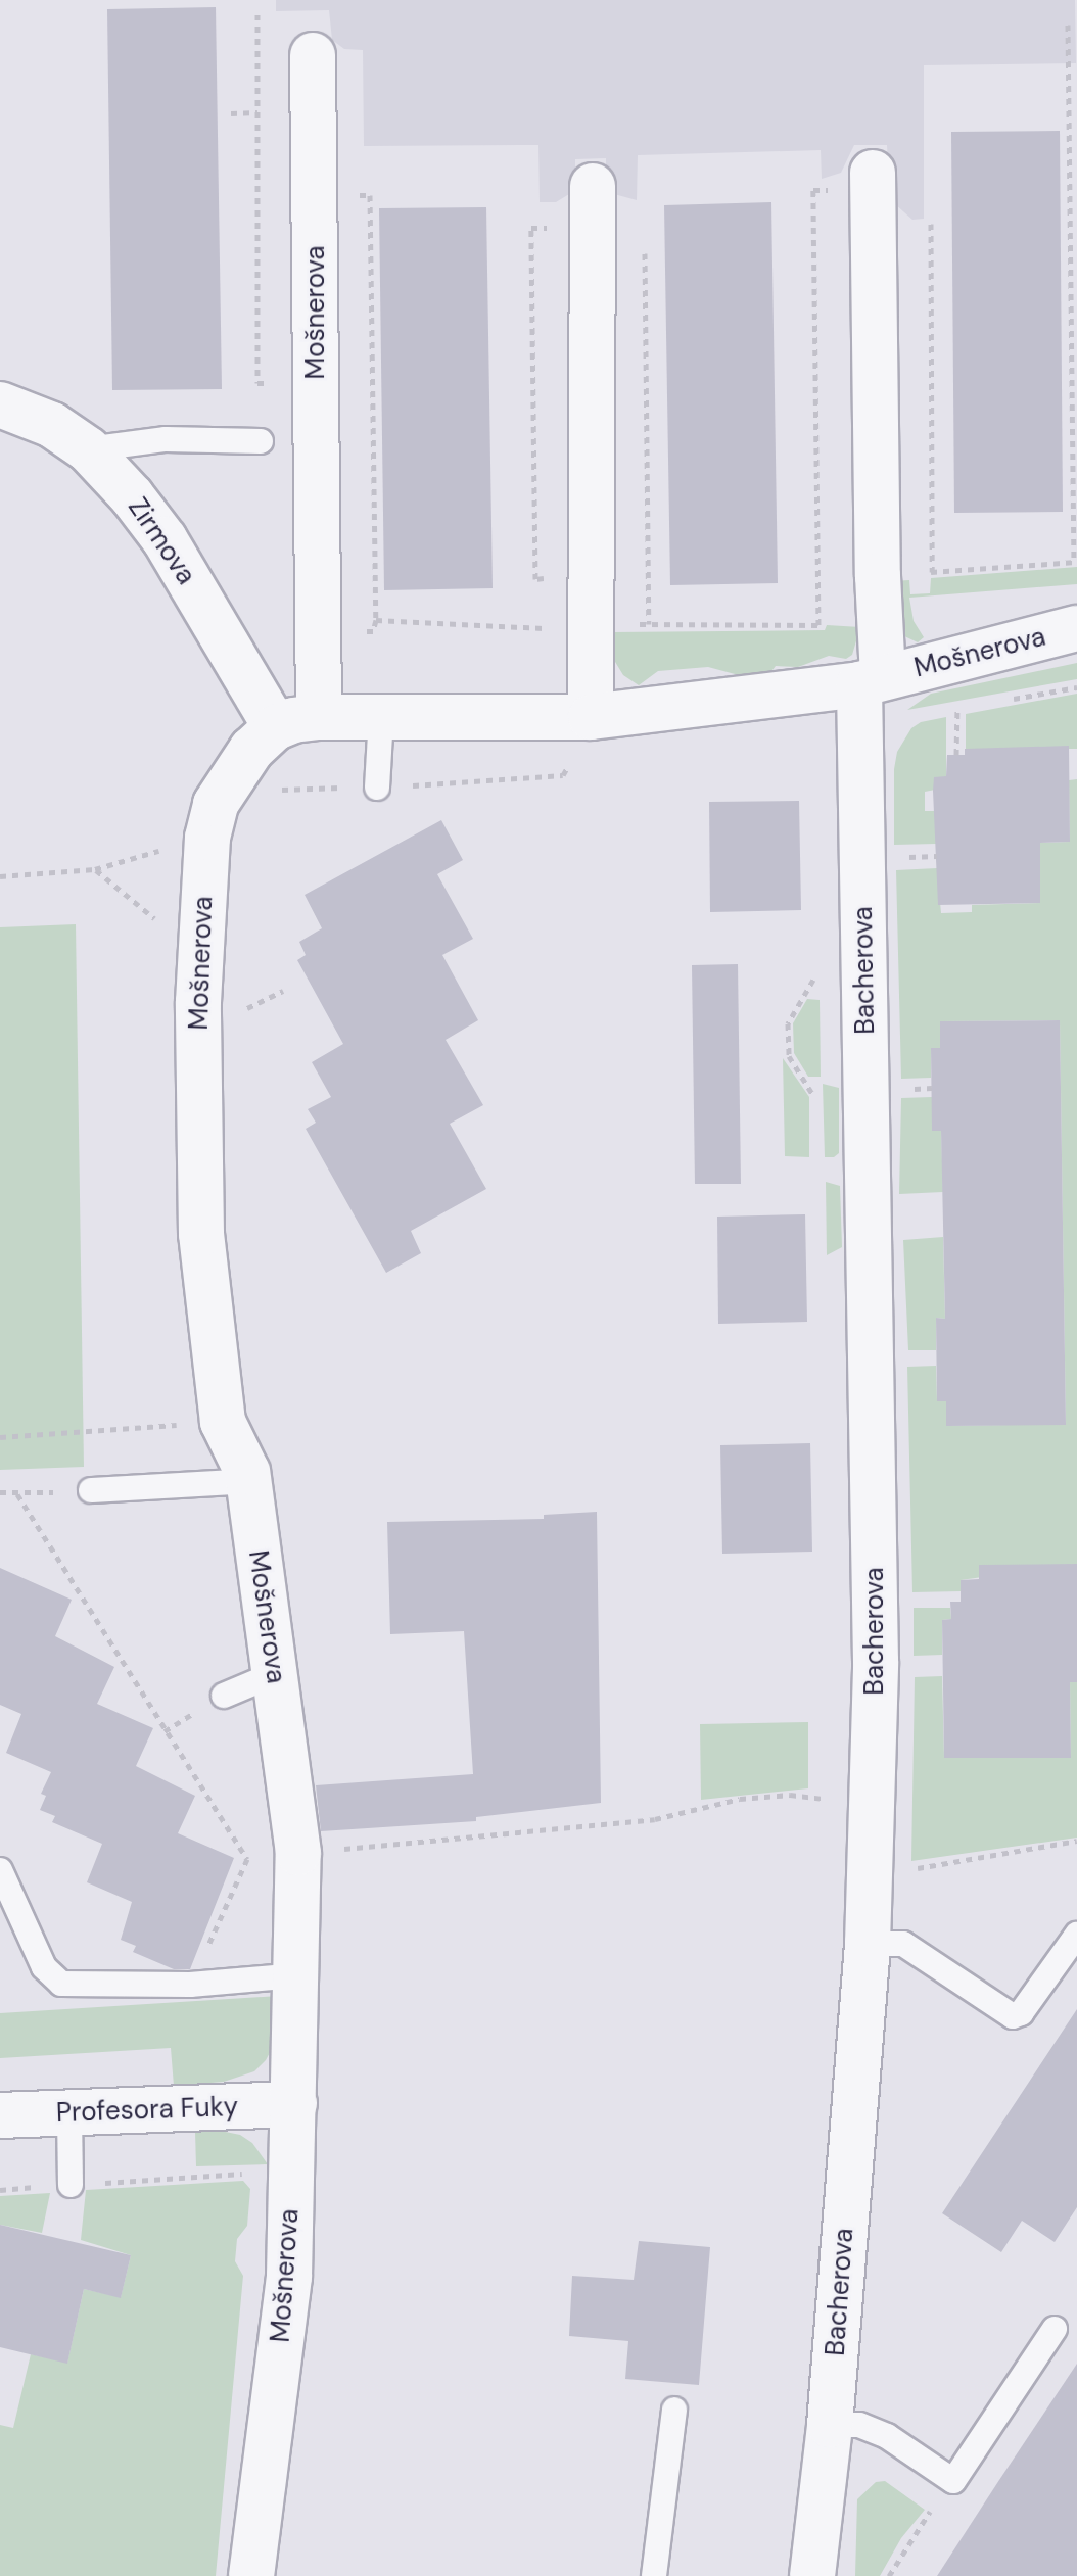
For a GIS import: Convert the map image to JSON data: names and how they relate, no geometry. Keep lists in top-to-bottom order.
{
  "streets": {
    "street": [
      "Mošnerova",
      "Zirmova",
      "Bacherova",
      "Profesora Fuky"
    ]
  },
  "crossings": [
    ["Mošnerova", "Zirmova"],
    ["Mošnerova", "Bacherova"],
    ["Mošnerova", "Profesora Fuky"]
  ]
}
